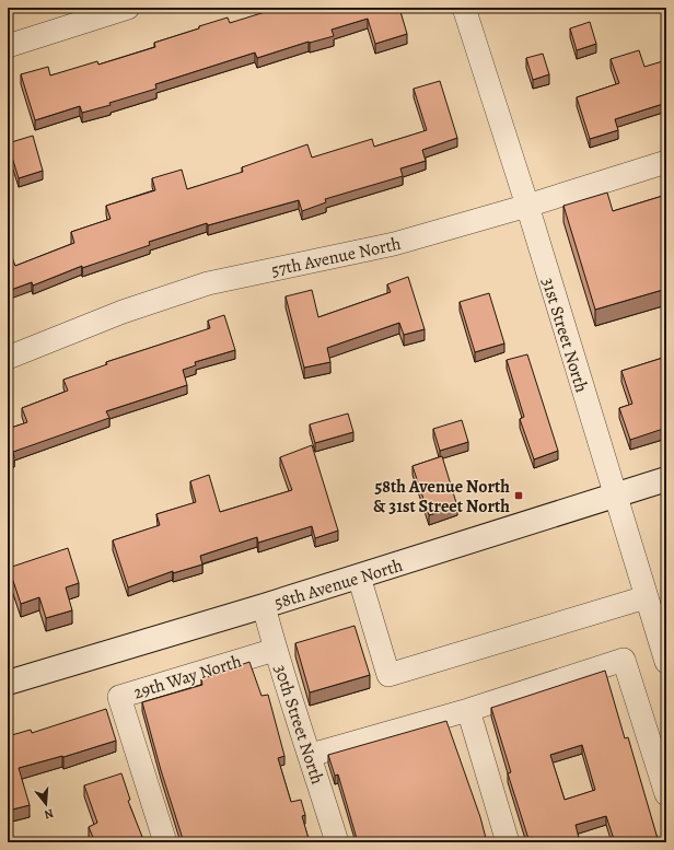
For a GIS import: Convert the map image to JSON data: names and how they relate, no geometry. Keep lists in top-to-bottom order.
{
  "streets": {
    "street": [
      "57th Avenue North",
      "31st Street North",
      "58th Avenue North",
      "29th Way North",
      "30th Street North"
    ]
  },
  "crossings": [
    ["57th Avenue North", "31st Street North"],
    ["31st Street North", "58th Avenue North"],
    ["58th Avenue North", "30th Street North"],
    ["29th Way North", "30th Street North"]
  ],
  "places": {
    "transit": ["58th Avenue North & 31st Street North"]
  },
  "north": "bottom"
}
